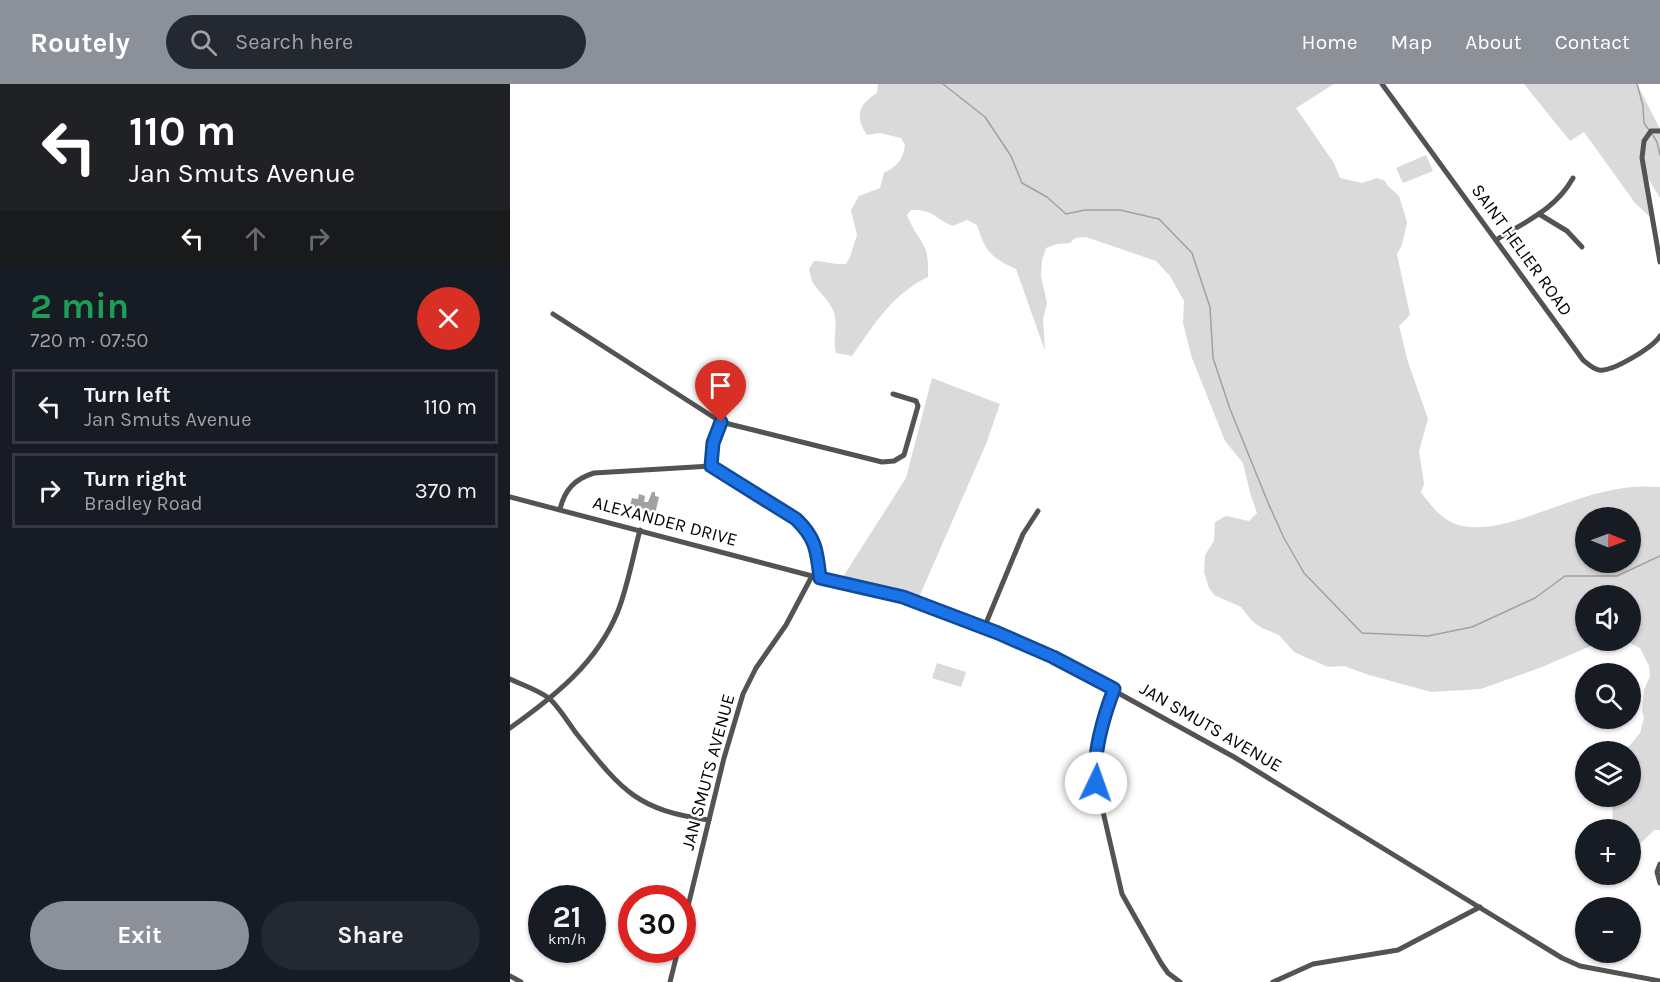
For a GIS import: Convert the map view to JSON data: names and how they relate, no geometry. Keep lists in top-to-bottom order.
{
  "streets": {
    "street": ["SAINT HELIER ROAD", "ALEXANDER DRIVE", "JAN SMUTS AVENUE"]
  },
  "crossings": [
    ["ALEXANDER DRIVE", "JAN SMUTS AVENUE"]
  ],
  "north": "right",
  "page": {
    "header": "Routely",
    "search": "Search here",
    "nav": [
      "Home",
      "Map",
      "About",
      "Contact"
    ],
    "turn": ["110 m", "Jan Smuts Avenue"],
    "heading": ["2 min", "720 m · 07:50"],
    "list": [
      {
        "name": "Turn left",
        "note": "Jan Smuts Avenue",
        "value": "110 m"
      },
      {
        "name": "Turn right",
        "note": "Bradley Road",
        "value": "370 m"
      }
    ],
    "map_buttons": ["+", "−"],
    "speed": "21 km/h",
    "limit": "30",
    "buttons": ["Exit", "Share"]
  }
}
